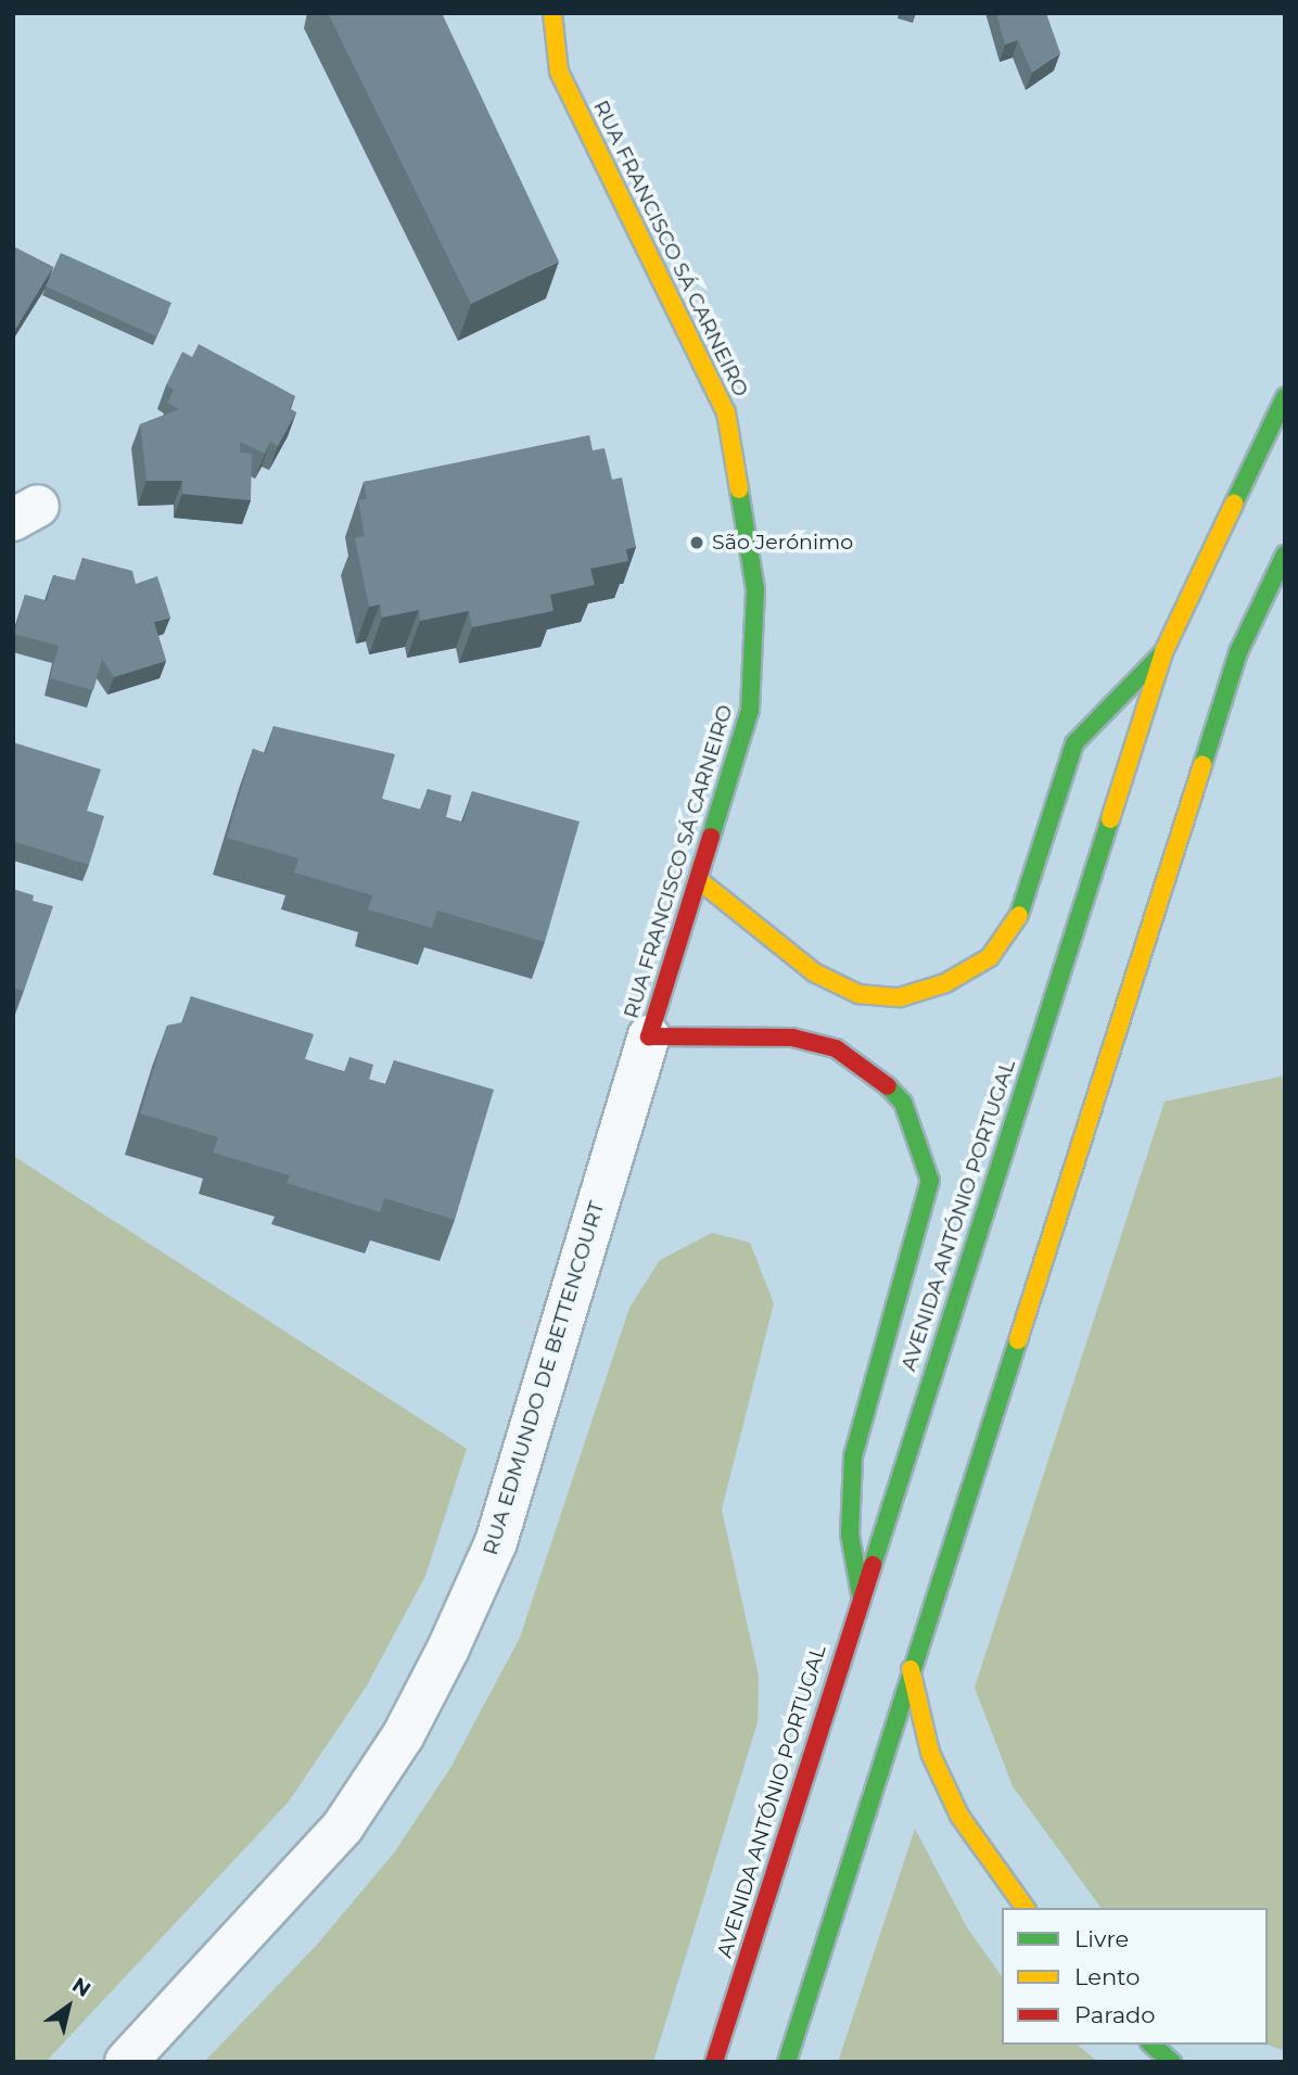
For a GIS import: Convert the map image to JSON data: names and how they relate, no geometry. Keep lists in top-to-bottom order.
{
  "streets": {
    "main road": ["RUA FRANCISCO SÁ CARNEIRO", "AVENIDA ANTÓNIO PORTUGAL"],
    "street": ["RUA EDMUNDO DE BETTENCOURT"]
  },
  "crossings": [
    ["RUA FRANCISCO SÁ CARNEIRO", "RUA EDMUNDO DE BETTENCOURT"]
  ],
  "places": ["São Jerónimo"],
  "legend": ["Livre", "Lento", "Parado"],
  "north": "top right"
}
